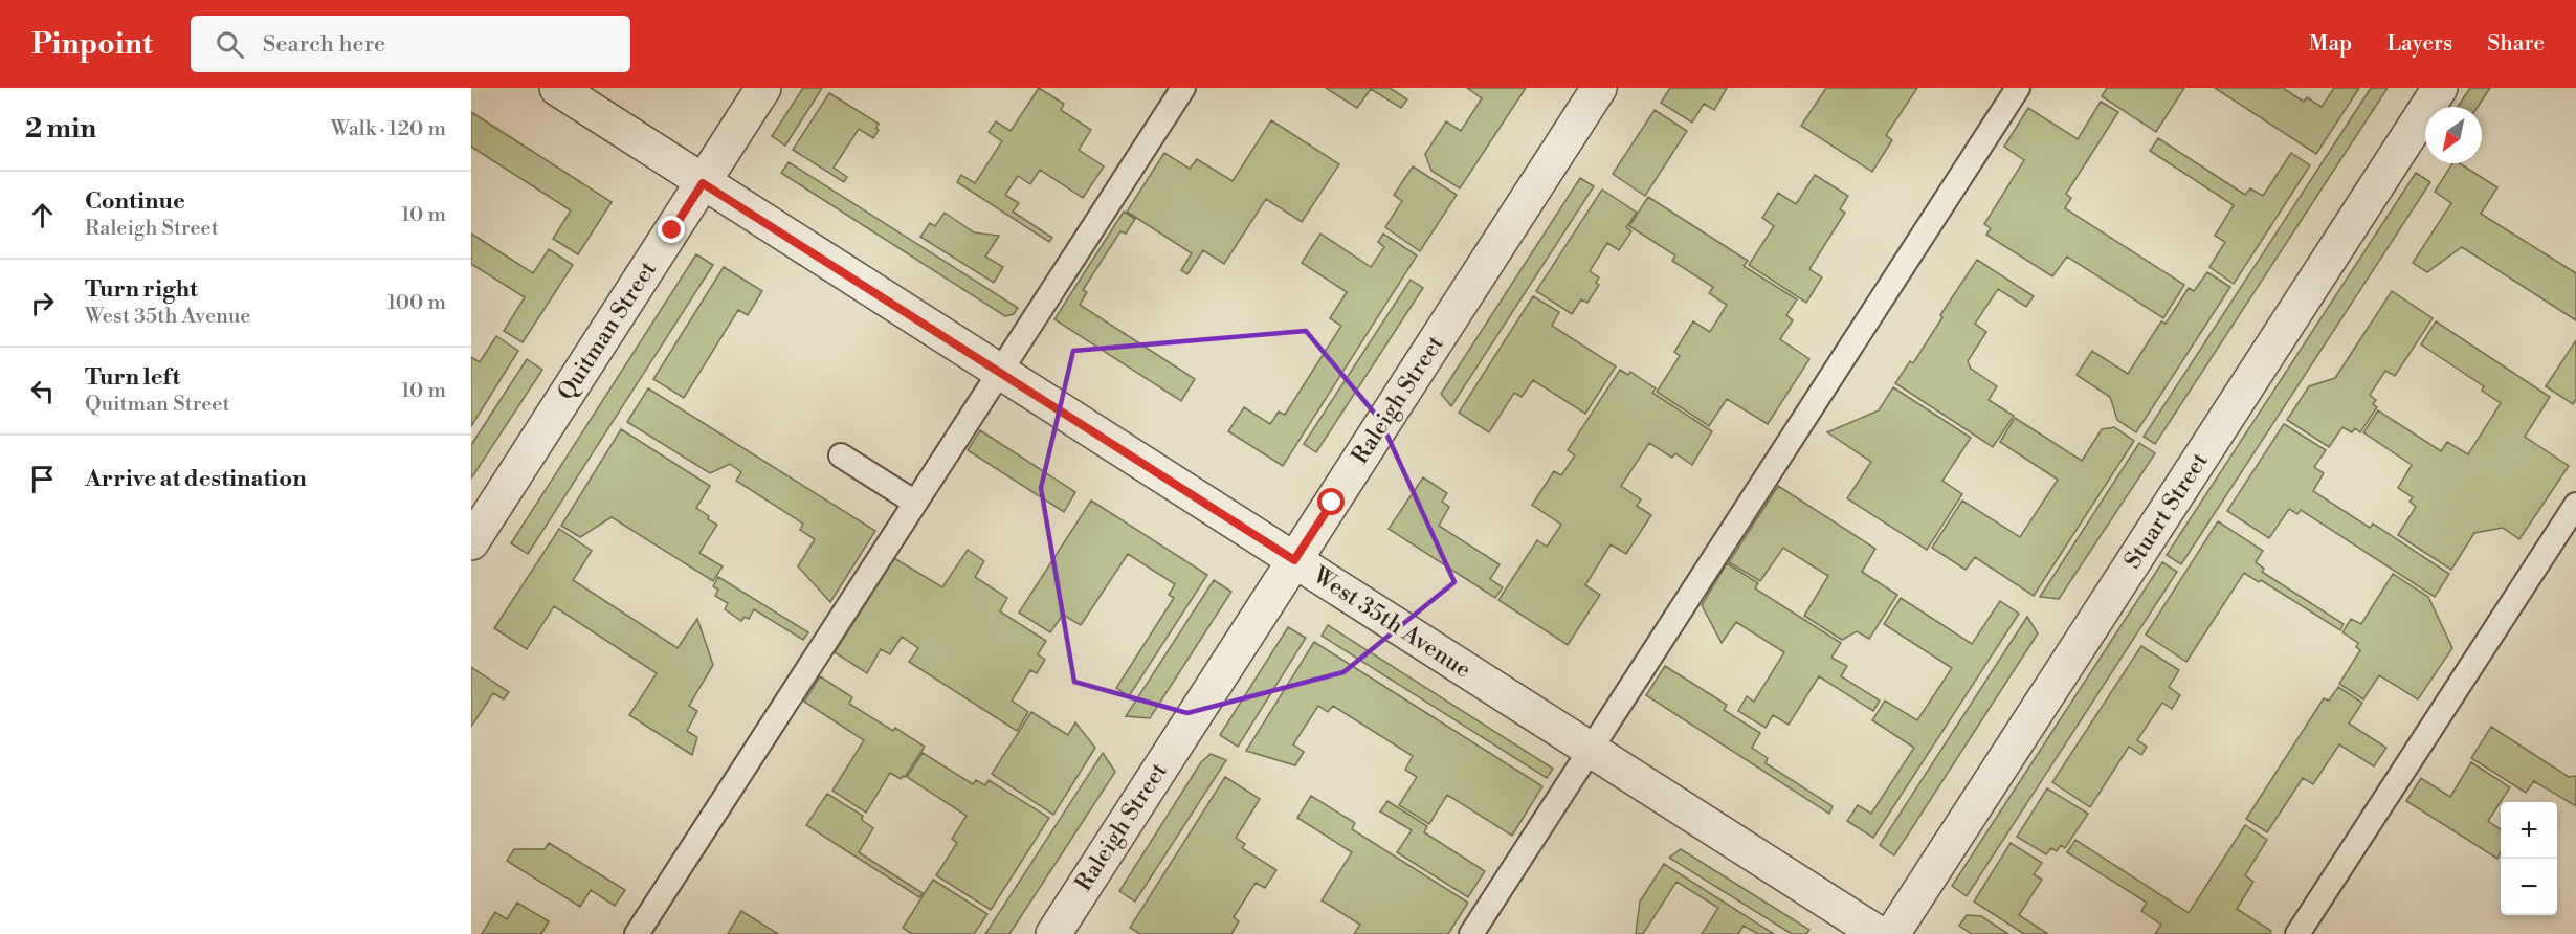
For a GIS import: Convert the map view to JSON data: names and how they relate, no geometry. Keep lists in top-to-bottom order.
{
  "streets": {
    "street": [
      "Quitman Street",
      "Raleigh Street",
      "Stuart Street",
      "West 35th Avenue"
    ]
  },
  "crossings": [
    ["Quitman Street", "West 35th Avenue"],
    ["Raleigh Street", "West 35th Avenue"]
  ],
  "north": "bottom left",
  "page": {
    "header": "Pinpoint",
    "search": "Search here",
    "nav": ["Map", "Layers", "Share"],
    "heading": ["2 min", "Walk · 120 m"],
    "list": [
      ["Continue", "Raleigh Street", "10 m"],
      ["Turn right", "West 35th Avenue", "100 m"],
      ["Turn left", "Quitman Street", "10 m"],
      "Arrive at destination"
    ],
    "map_buttons": ["+", "−"]
  }
}
